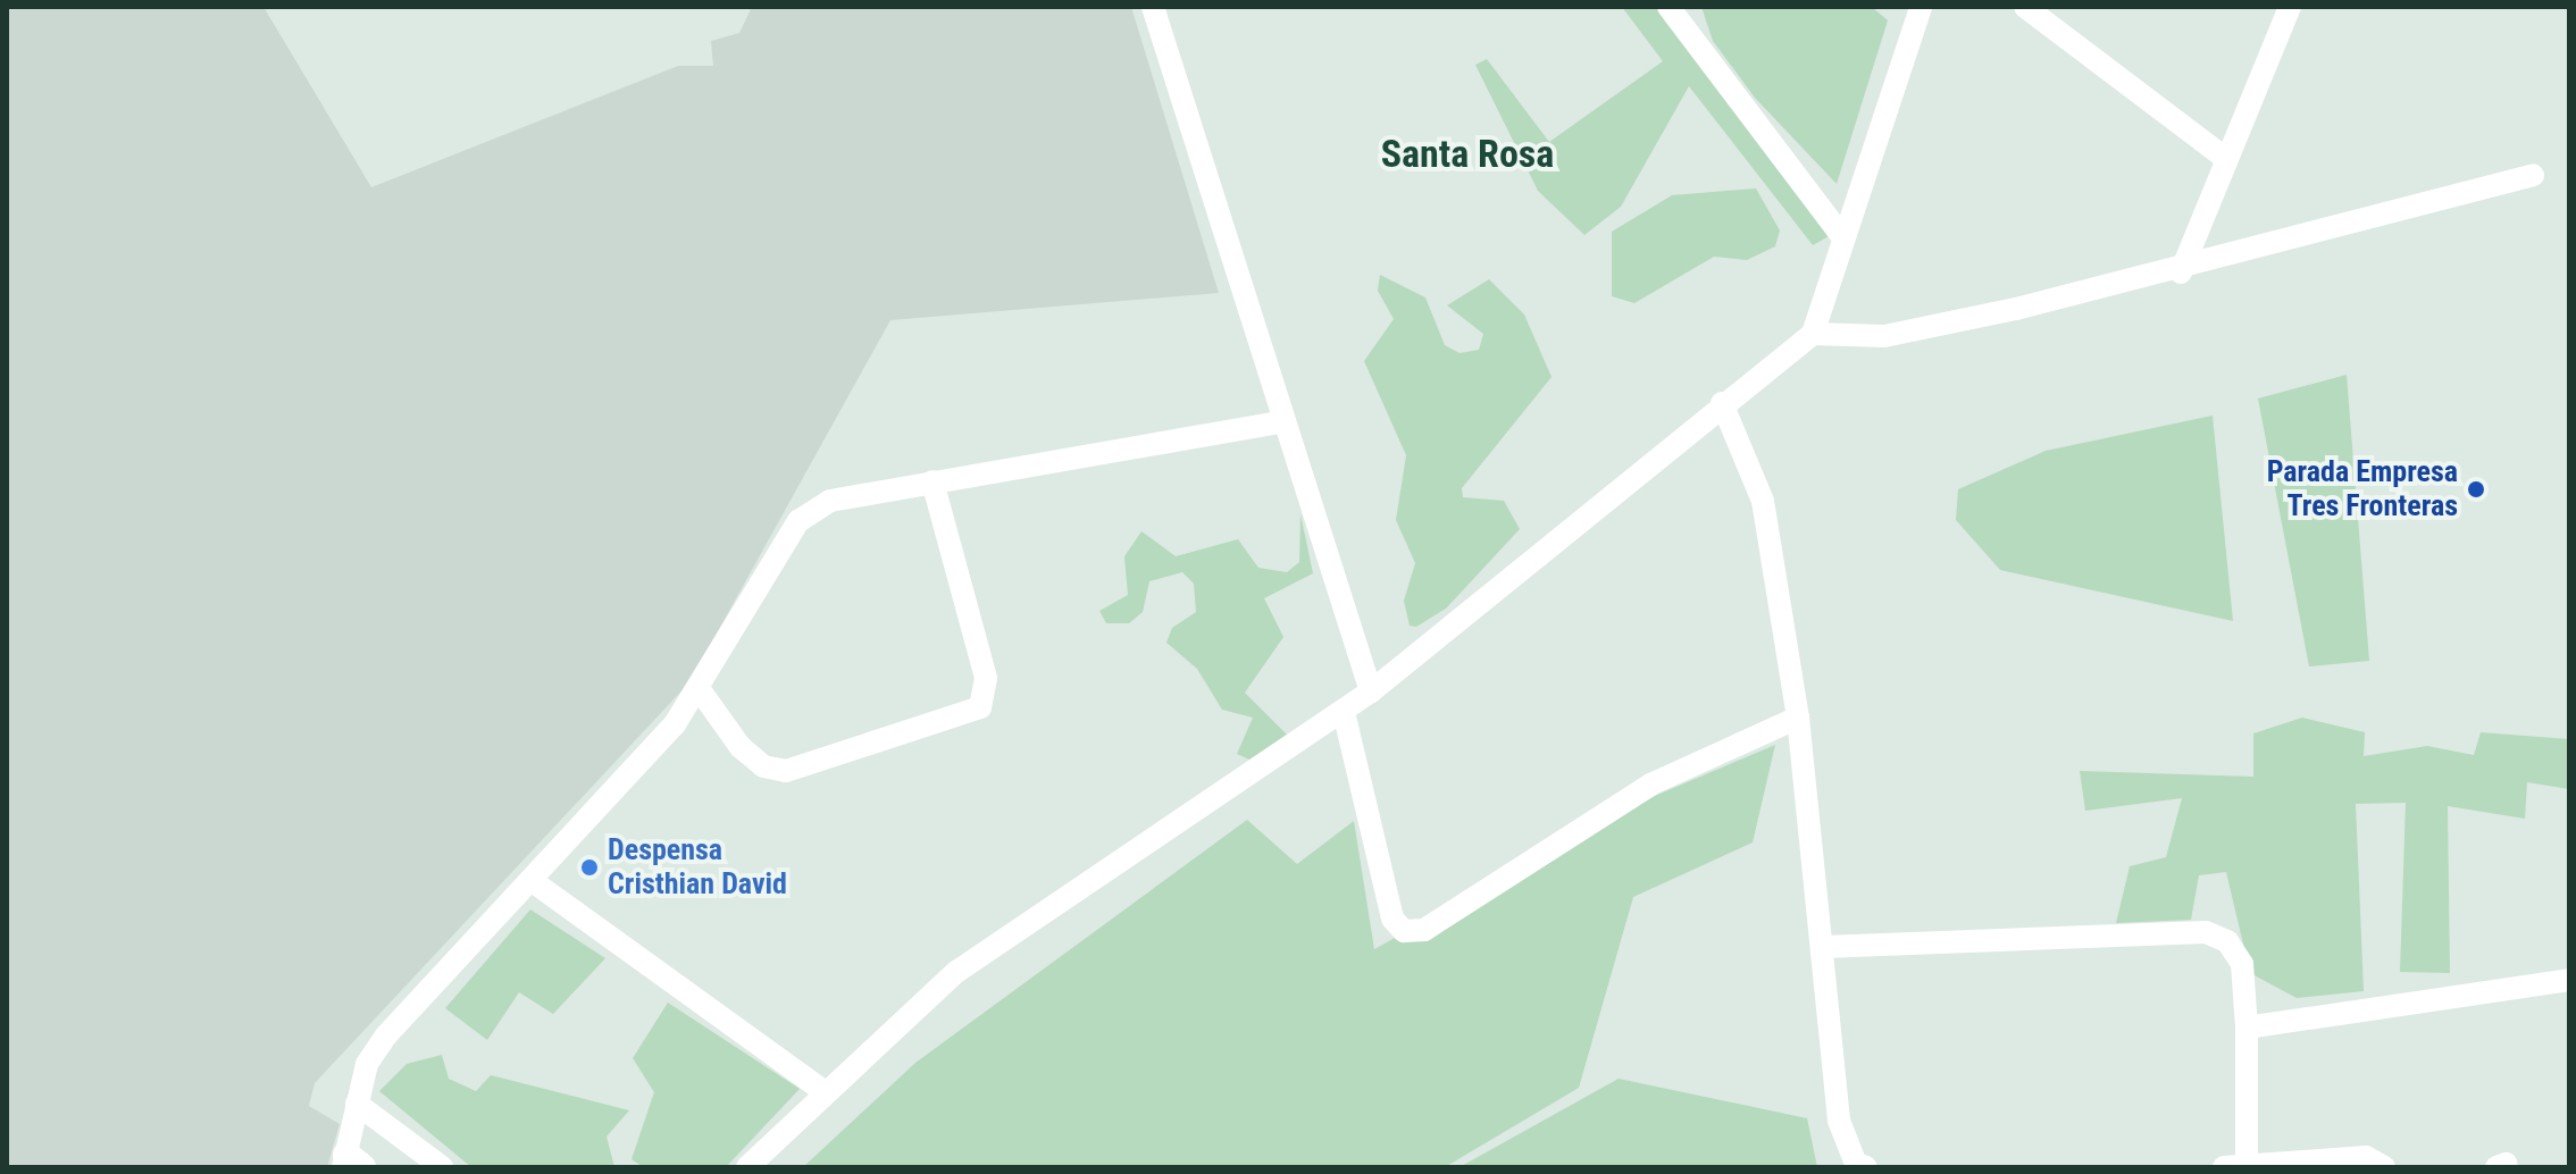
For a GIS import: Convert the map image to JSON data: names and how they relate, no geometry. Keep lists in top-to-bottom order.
{
  "districts": ["Santa Rosa"],
  "places": ["Parada Empresa Tres Fronteras", "Despensa Cristhian David"]
}
